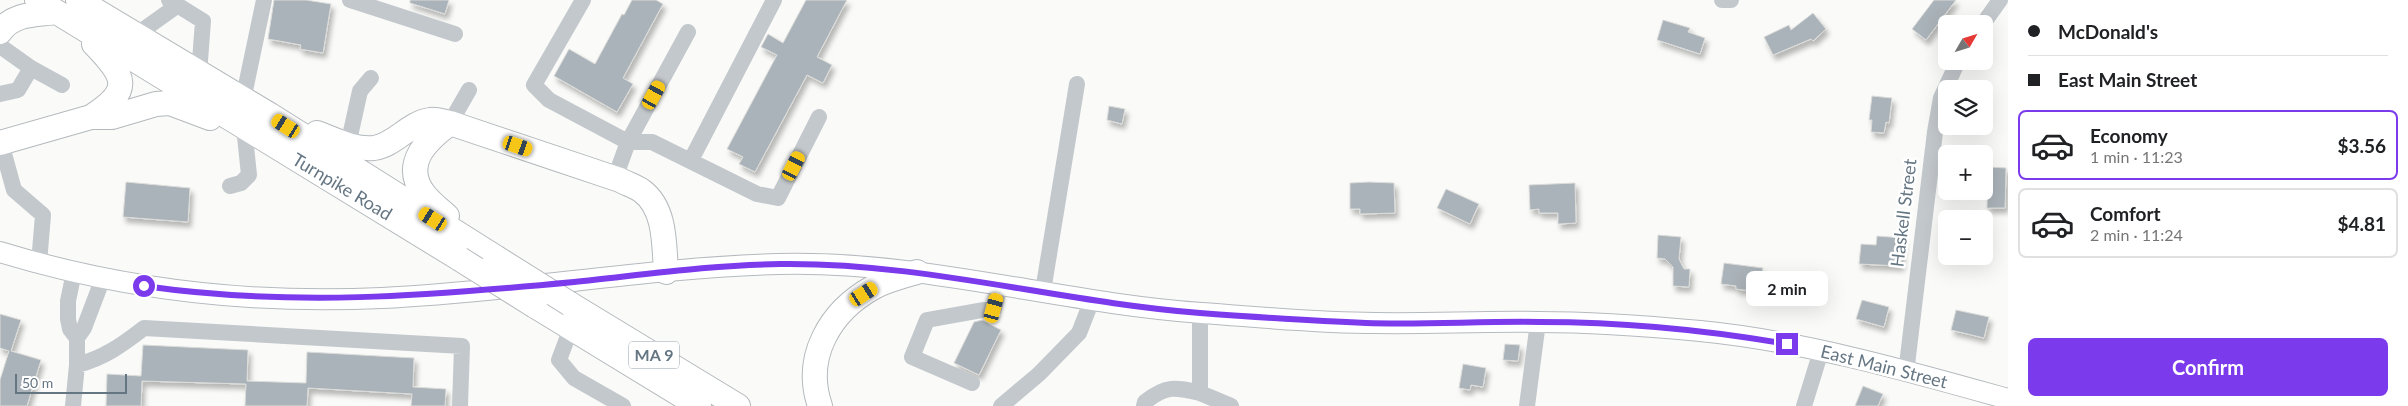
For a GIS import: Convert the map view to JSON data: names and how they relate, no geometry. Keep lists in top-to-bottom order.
{
  "streets": {
    "highway": ["Turnpike Road", "MA 9"],
    "main road": ["East Main Street"],
    "street": ["Haskell Street"]
  },
  "crossings": [
    ["Haskell Street", "East Main Street"]
  ],
  "scale_bar": "50 m",
  "north": "top right",
  "page": {
    "banner": ["McDonald's", "East Main Street"],
    "map_buttons": ["+", "−"],
    "list": [
      {
        "name": "Economy",
        "note": "1 min · 11:23",
        "value": "$3.56"
      },
      {
        "name": "Comfort",
        "note": "2 min · 11:24",
        "value": "$4.81"
      }
    ],
    "bubble": "2 min",
    "buttons": "Confirm",
    "scale": "50 m"
  }
}
